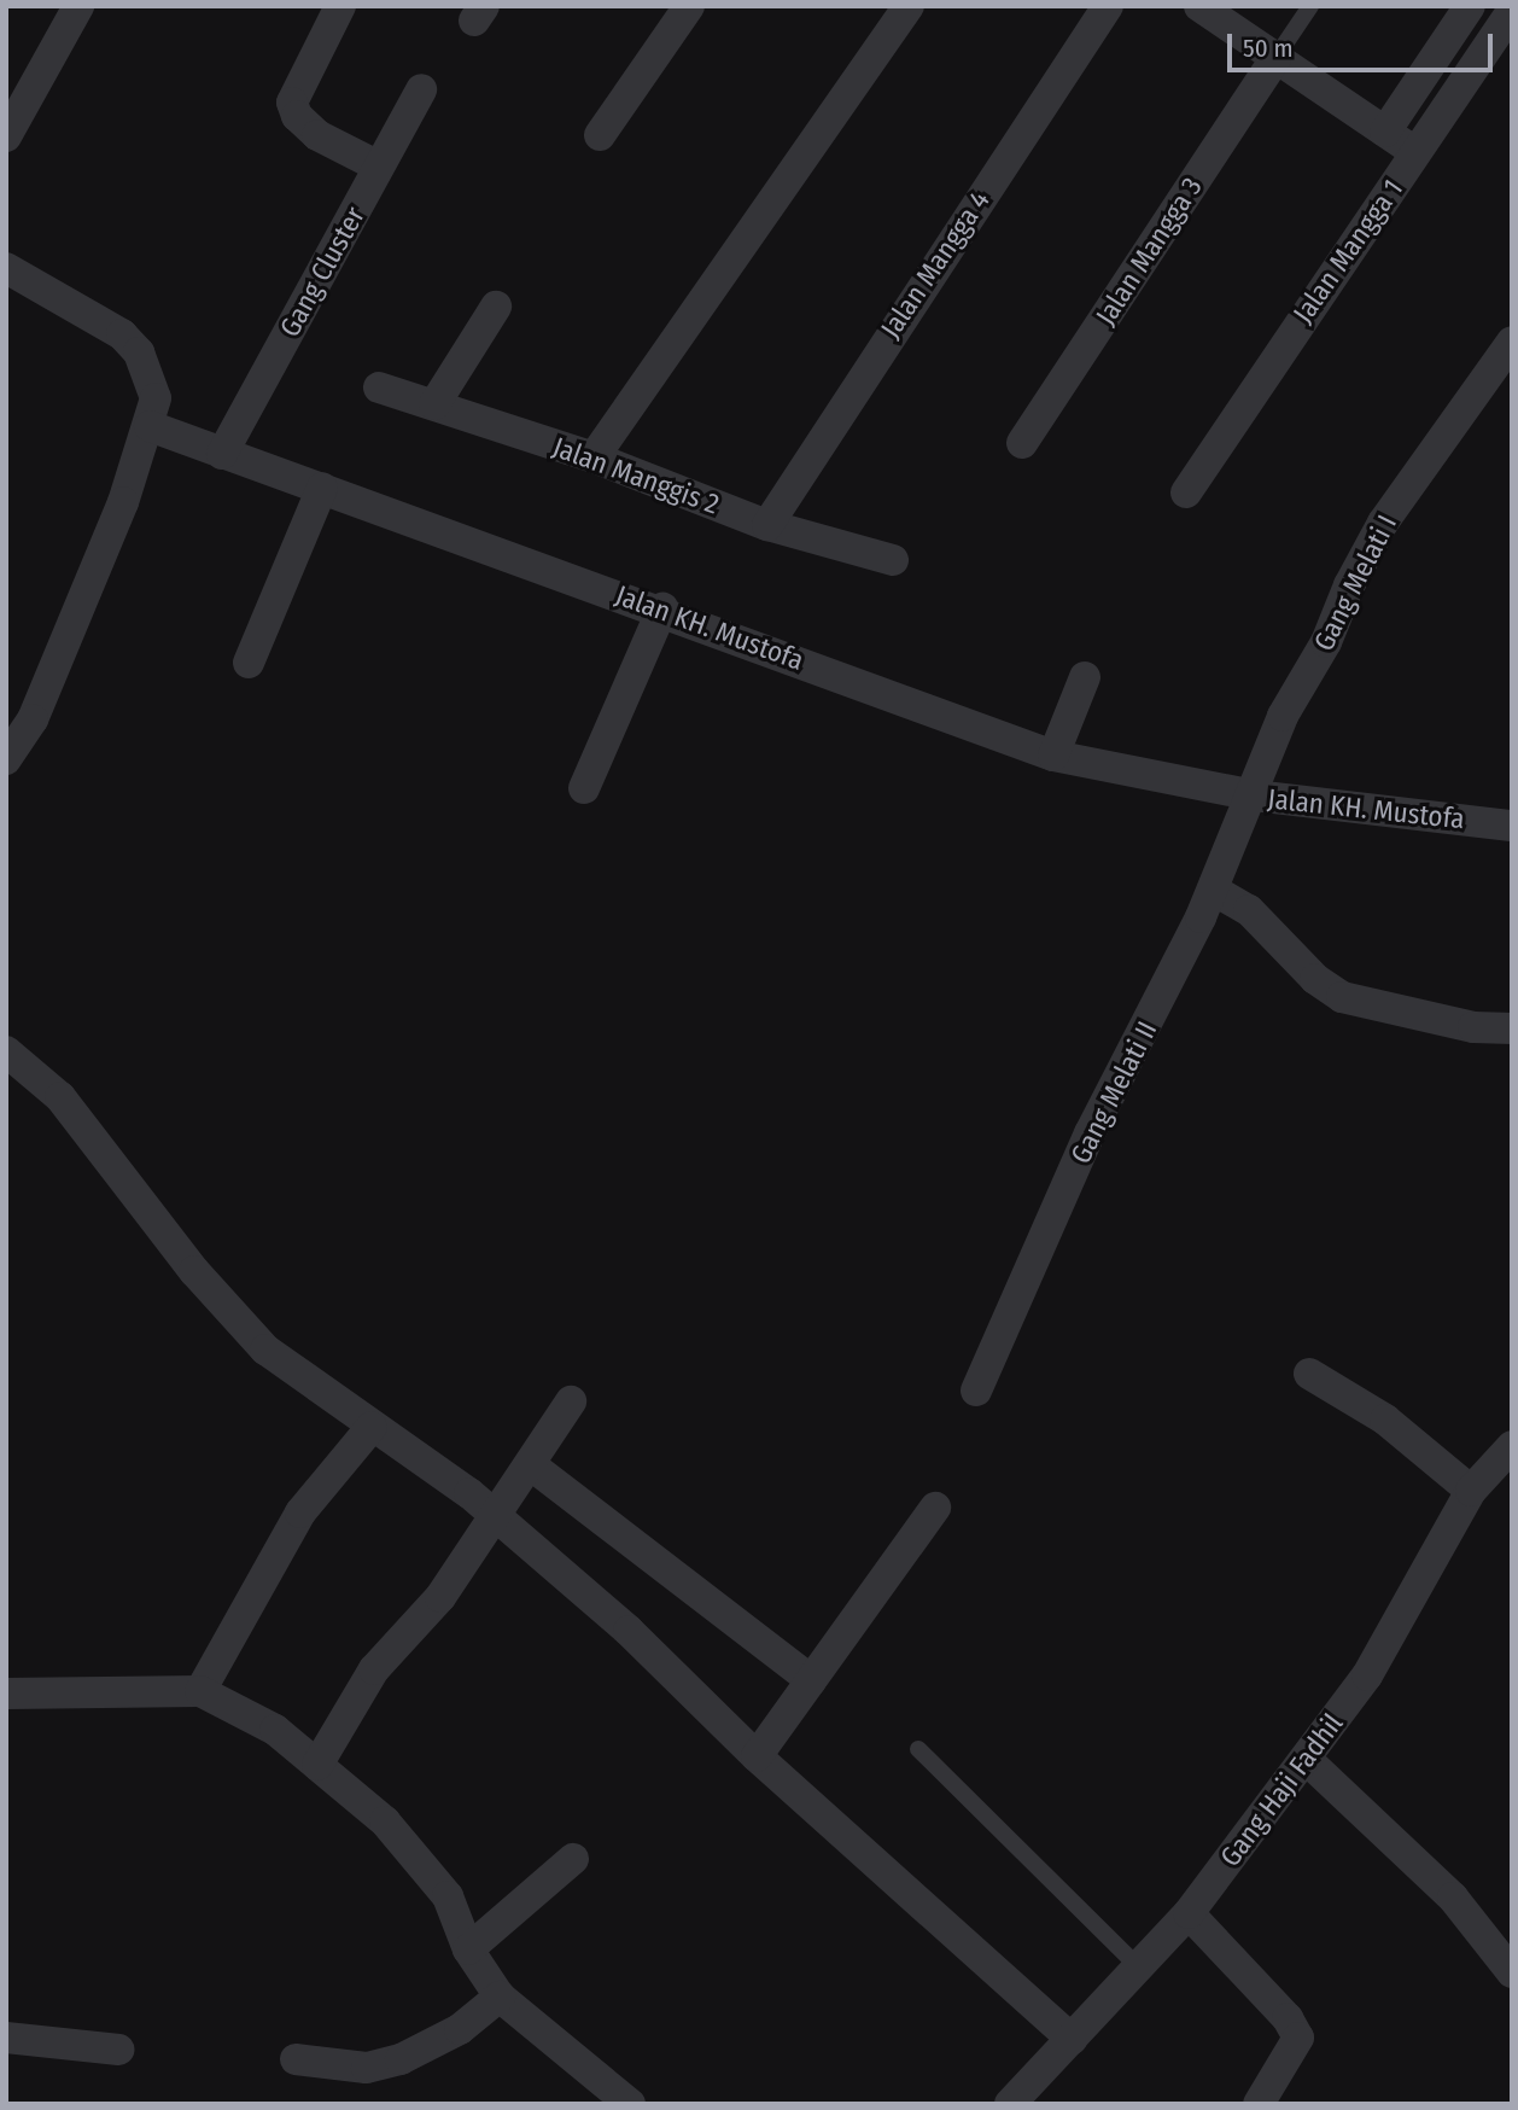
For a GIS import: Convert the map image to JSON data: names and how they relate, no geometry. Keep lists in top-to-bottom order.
{
  "streets": {
    "street": [
      "Jalan Mangga 3",
      "Jalan Mangga 1",
      "Jalan Mangga 4",
      "Gang Cluster",
      "Jalan Manggis 2",
      "Gang Melati I",
      "Jalan KH. Mustofa",
      "Gang Melati II",
      "Gang Haji Fadhil"
    ]
  },
  "crossings": [
    ["Jalan Mangga 4", "Jalan Manggis 2"],
    ["Gang Cluster", "Jalan KH. Mustofa"],
    ["Gang Melati I", "Jalan KH. Mustofa"],
    ["Gang Melati I", "Gang Melati II"],
    ["Jalan KH. Mustofa", "Gang Melati II"]
  ],
  "scale_bar": "50 m"
}
